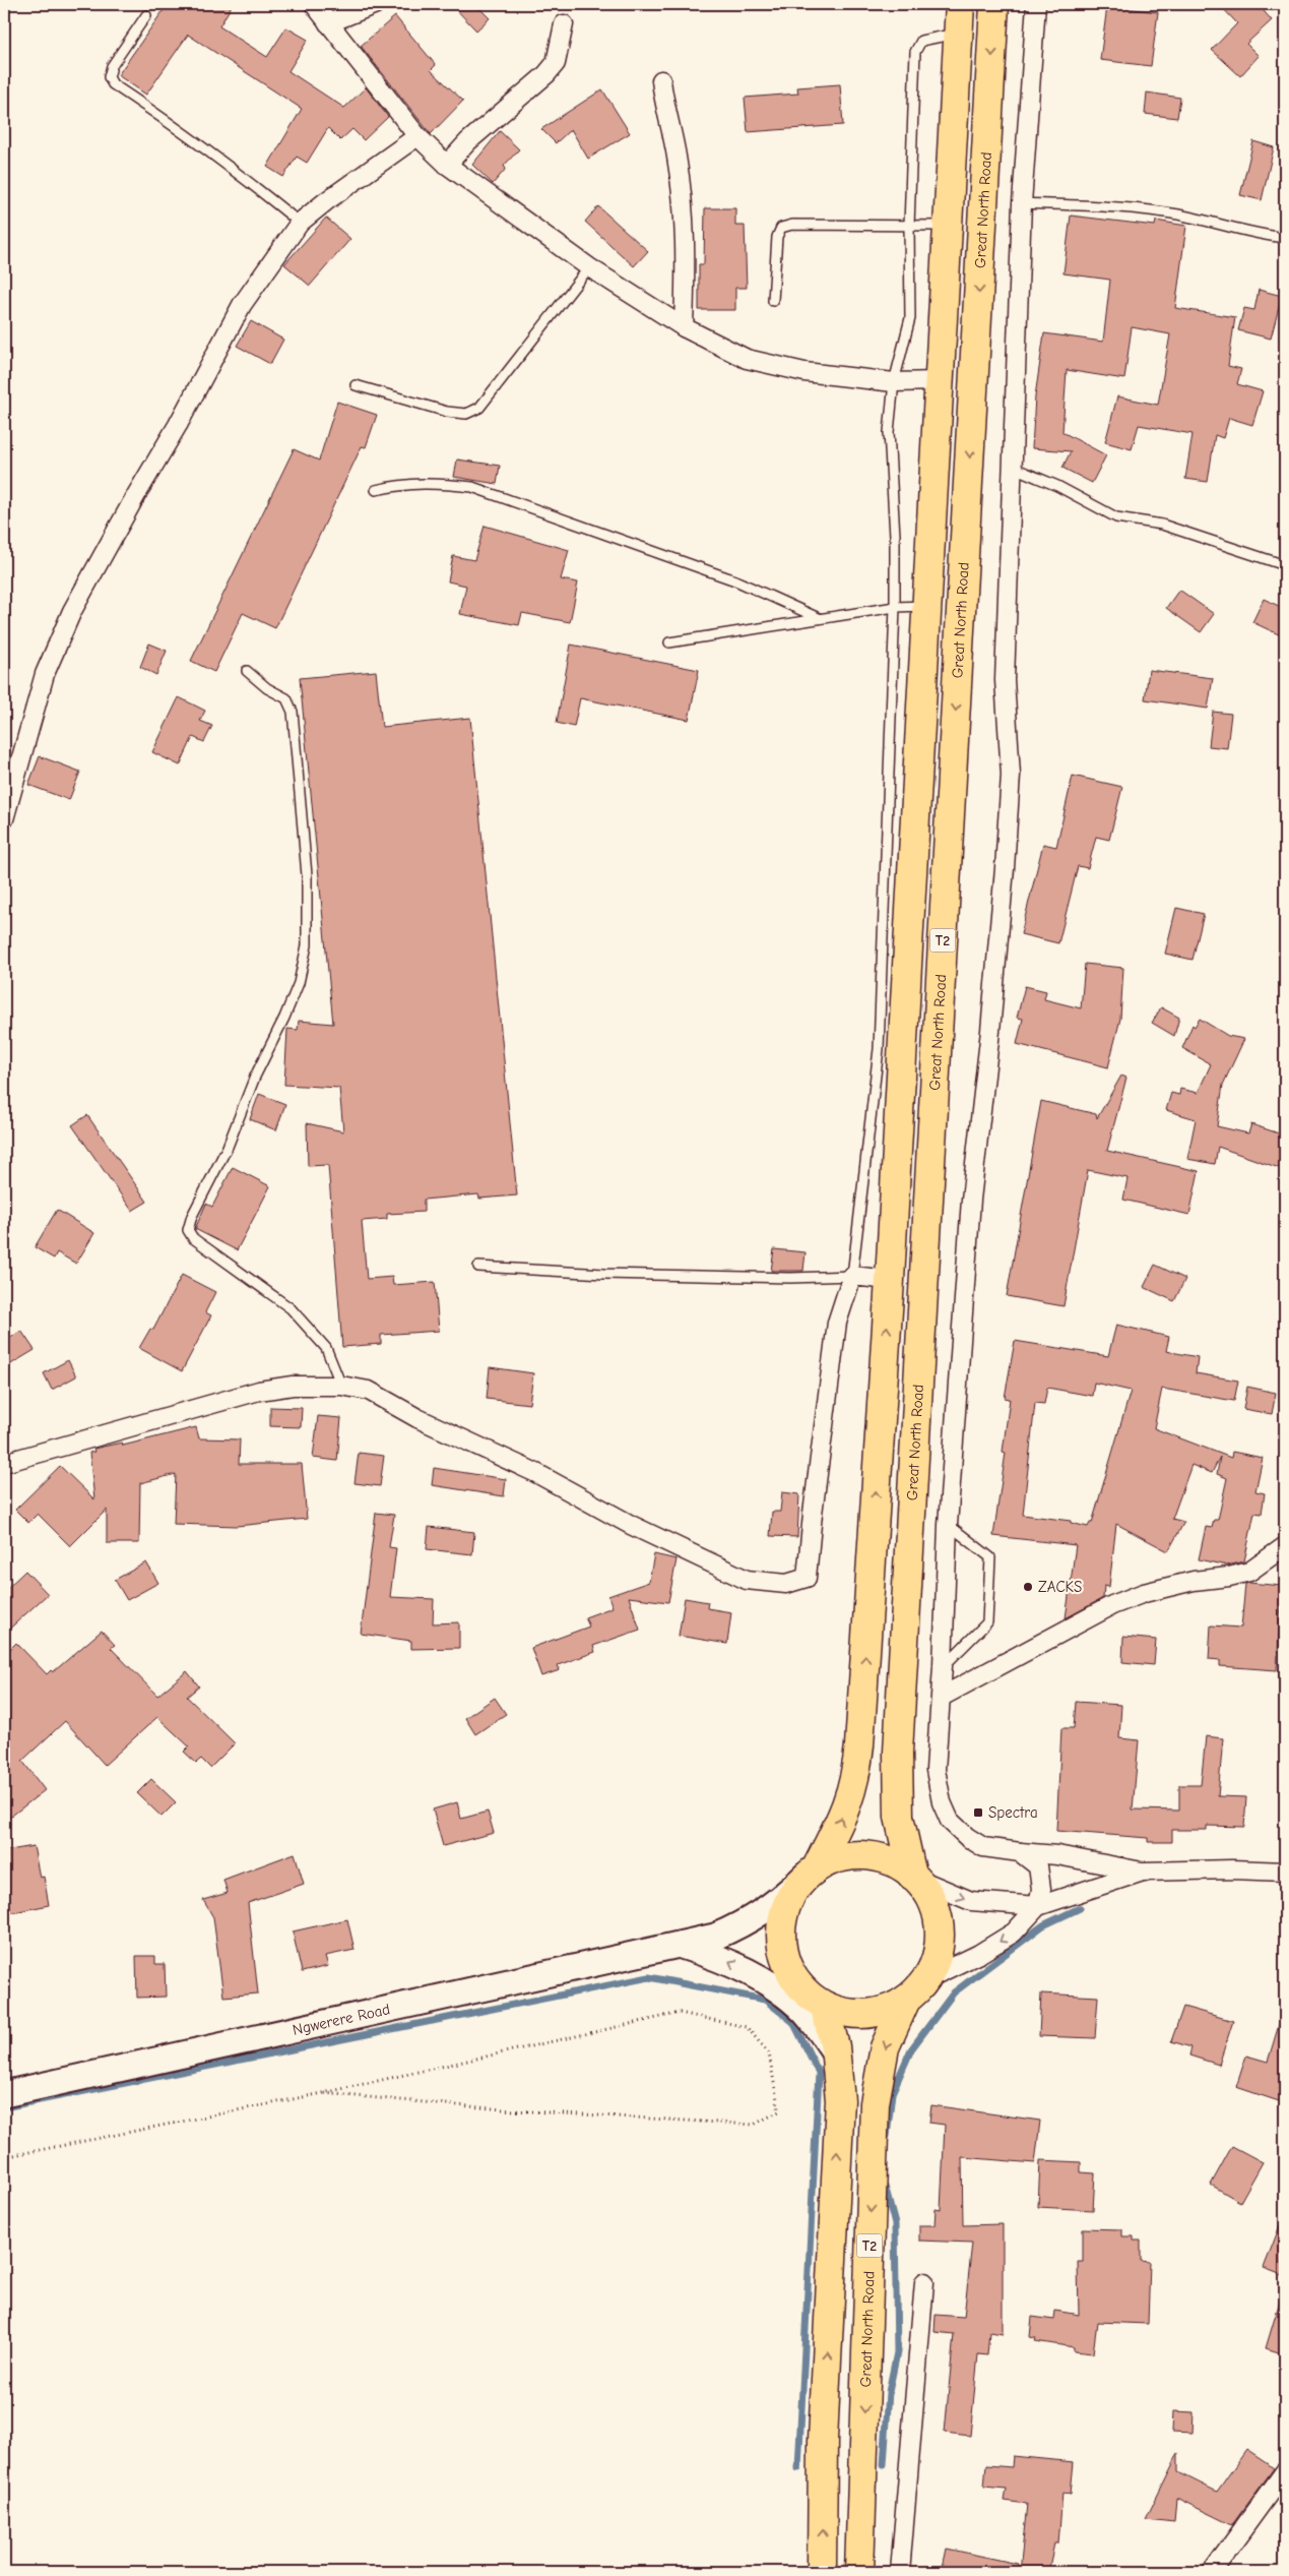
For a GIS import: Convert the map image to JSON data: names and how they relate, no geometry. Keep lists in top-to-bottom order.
{
  "streets": {
    "main road": ["Great North Road", "T2", "Ngwerere Road"]
  },
  "crossings": [
    ["Great North Road", "T2"],
    ["Great North Road", "Ngwerere Road"],
    ["T2", "Ngwerere Road"]
  ],
  "places": {
    "other": ["ZACKS"],
    "transit": ["Spectra"]
  }
}
